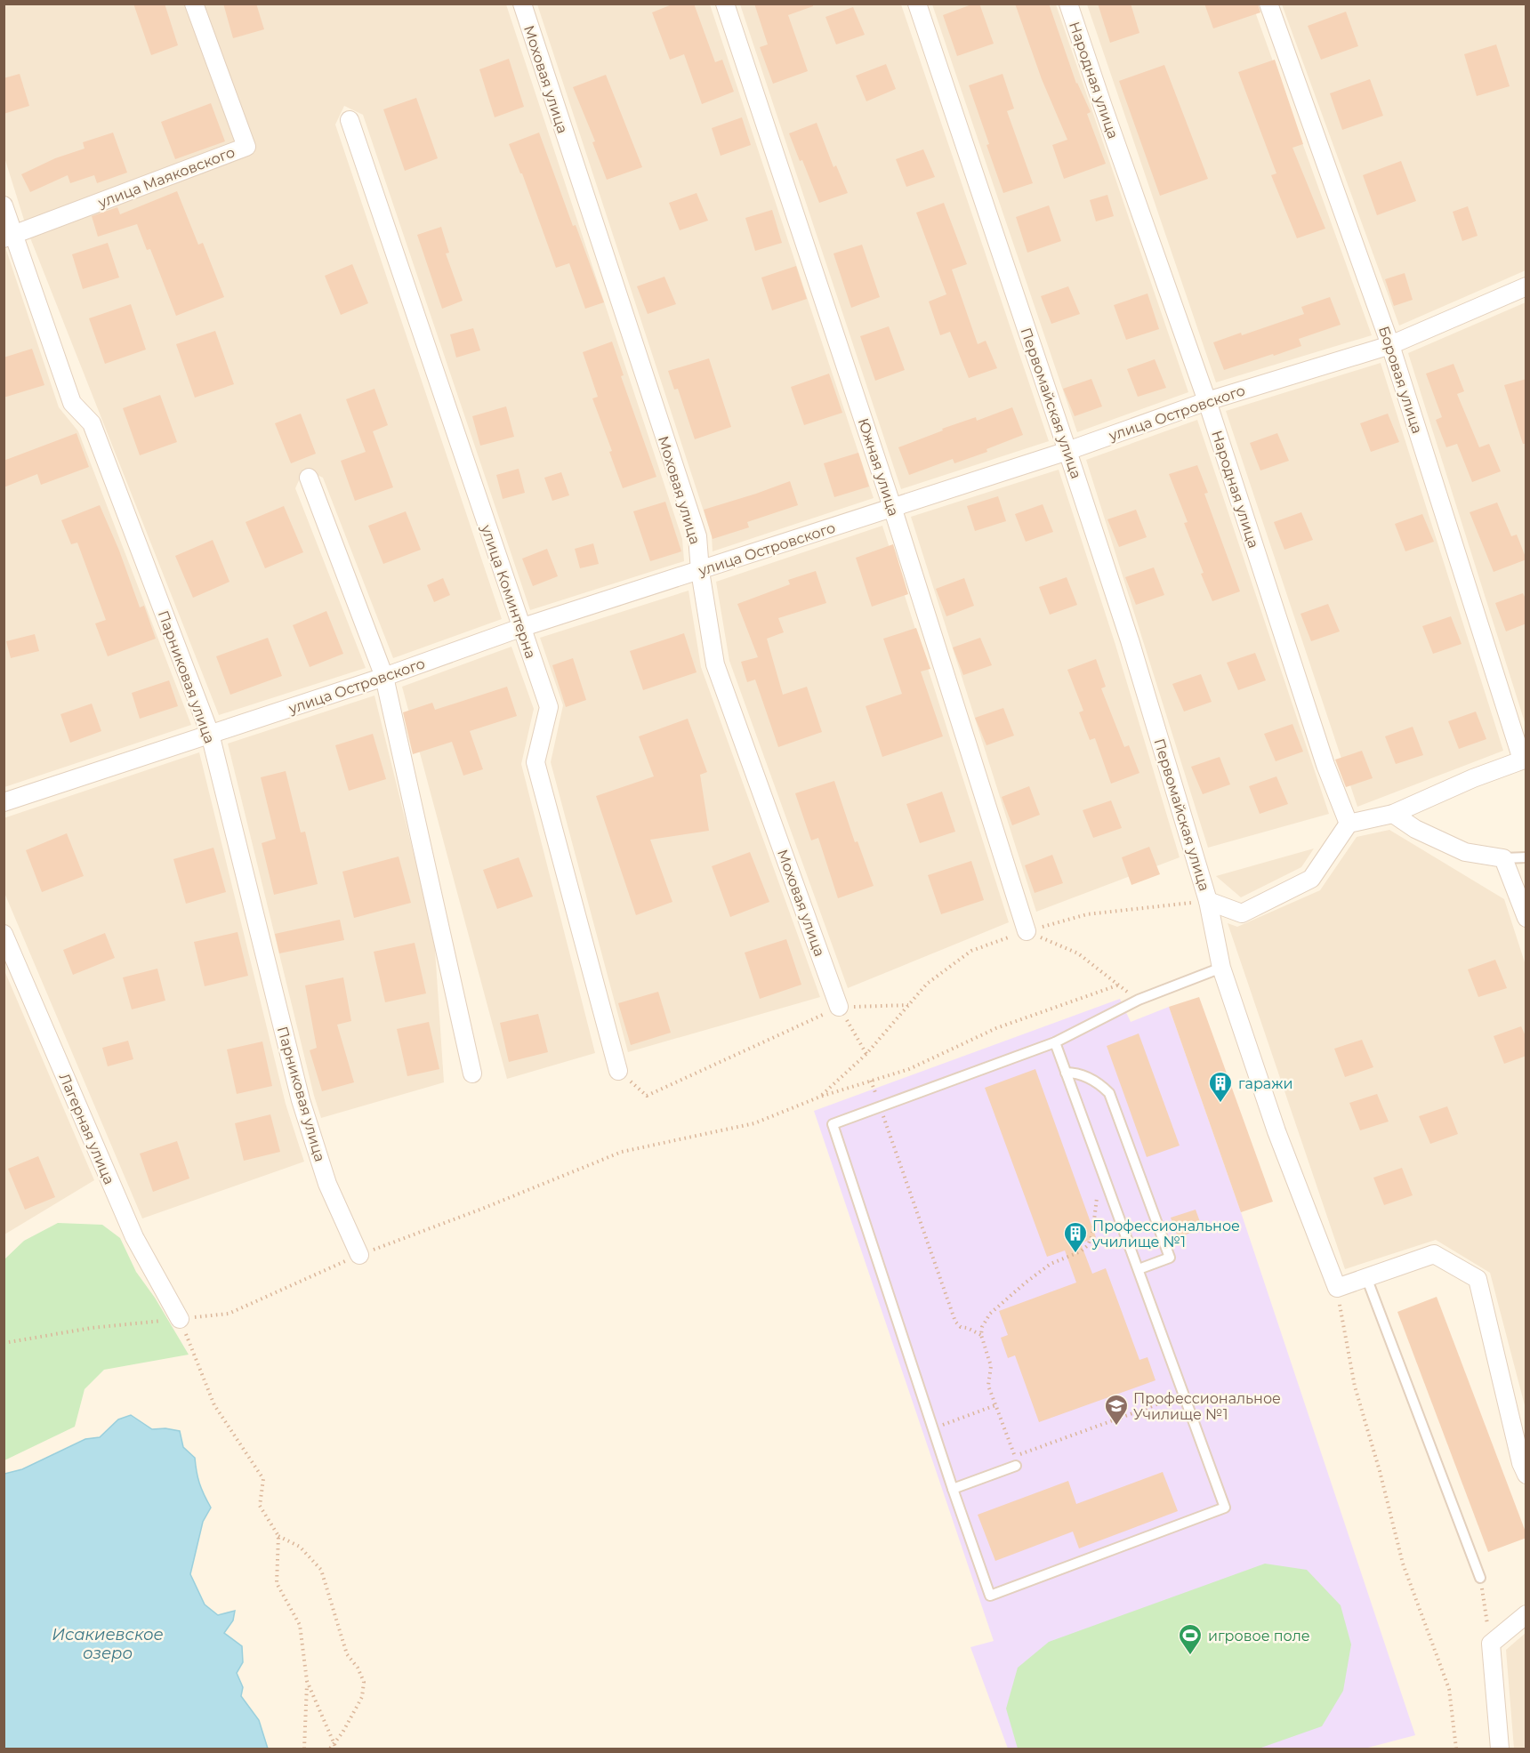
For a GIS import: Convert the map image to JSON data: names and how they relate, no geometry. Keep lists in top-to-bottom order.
{
  "streets": {
    "street": [
      "Моховая улица",
      "Народная улица",
      "улица Маяковского",
      "Боровая улица",
      "Первомайская улица",
      "улица Островского",
      "Южная улица",
      "улица Коминтерна",
      "Парниковая улица",
      "Лагерная улица"
    ]
  },
  "crossings": [
    ["Моховая улица", "улица Островского"],
    ["Народная улица", "улица Островского"],
    ["улица Маяковского", "Парниковая улица"],
    ["Боровая улица", "улица Островского"],
    ["Первомайская улица", "улица Островского"],
    ["улица Островского", "Южная улица"],
    ["улица Островского", "улица Коминтерна"],
    ["улица Островского", "Парниковая улица"]
  ],
  "water": ["Исакиевское озеро"],
  "places": {
    "building": ["гаражи", "Профессиональное училище №1"],
    "school or university": ["Профессиональное Училище №1"],
    "sports": ["игровое поле"]
  }
}
